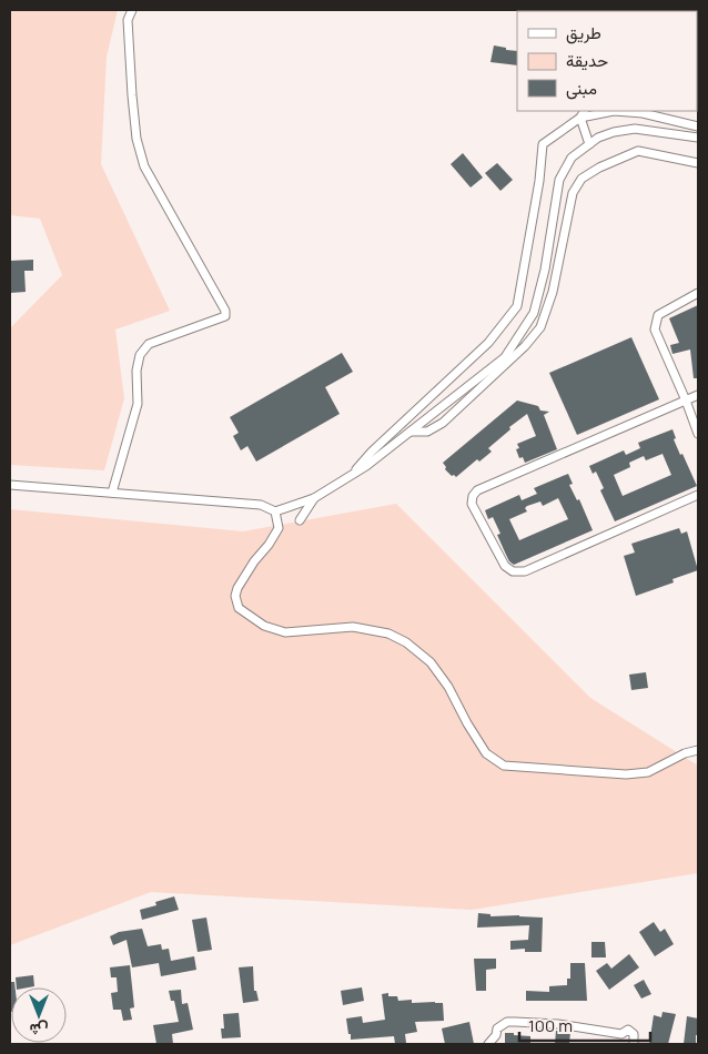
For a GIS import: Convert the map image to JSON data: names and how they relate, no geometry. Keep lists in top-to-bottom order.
{
  "legend": ["طريق", "حديقة", "مبنى"],
  "scale_bar": "100 m",
  "north": "bottom"
}
